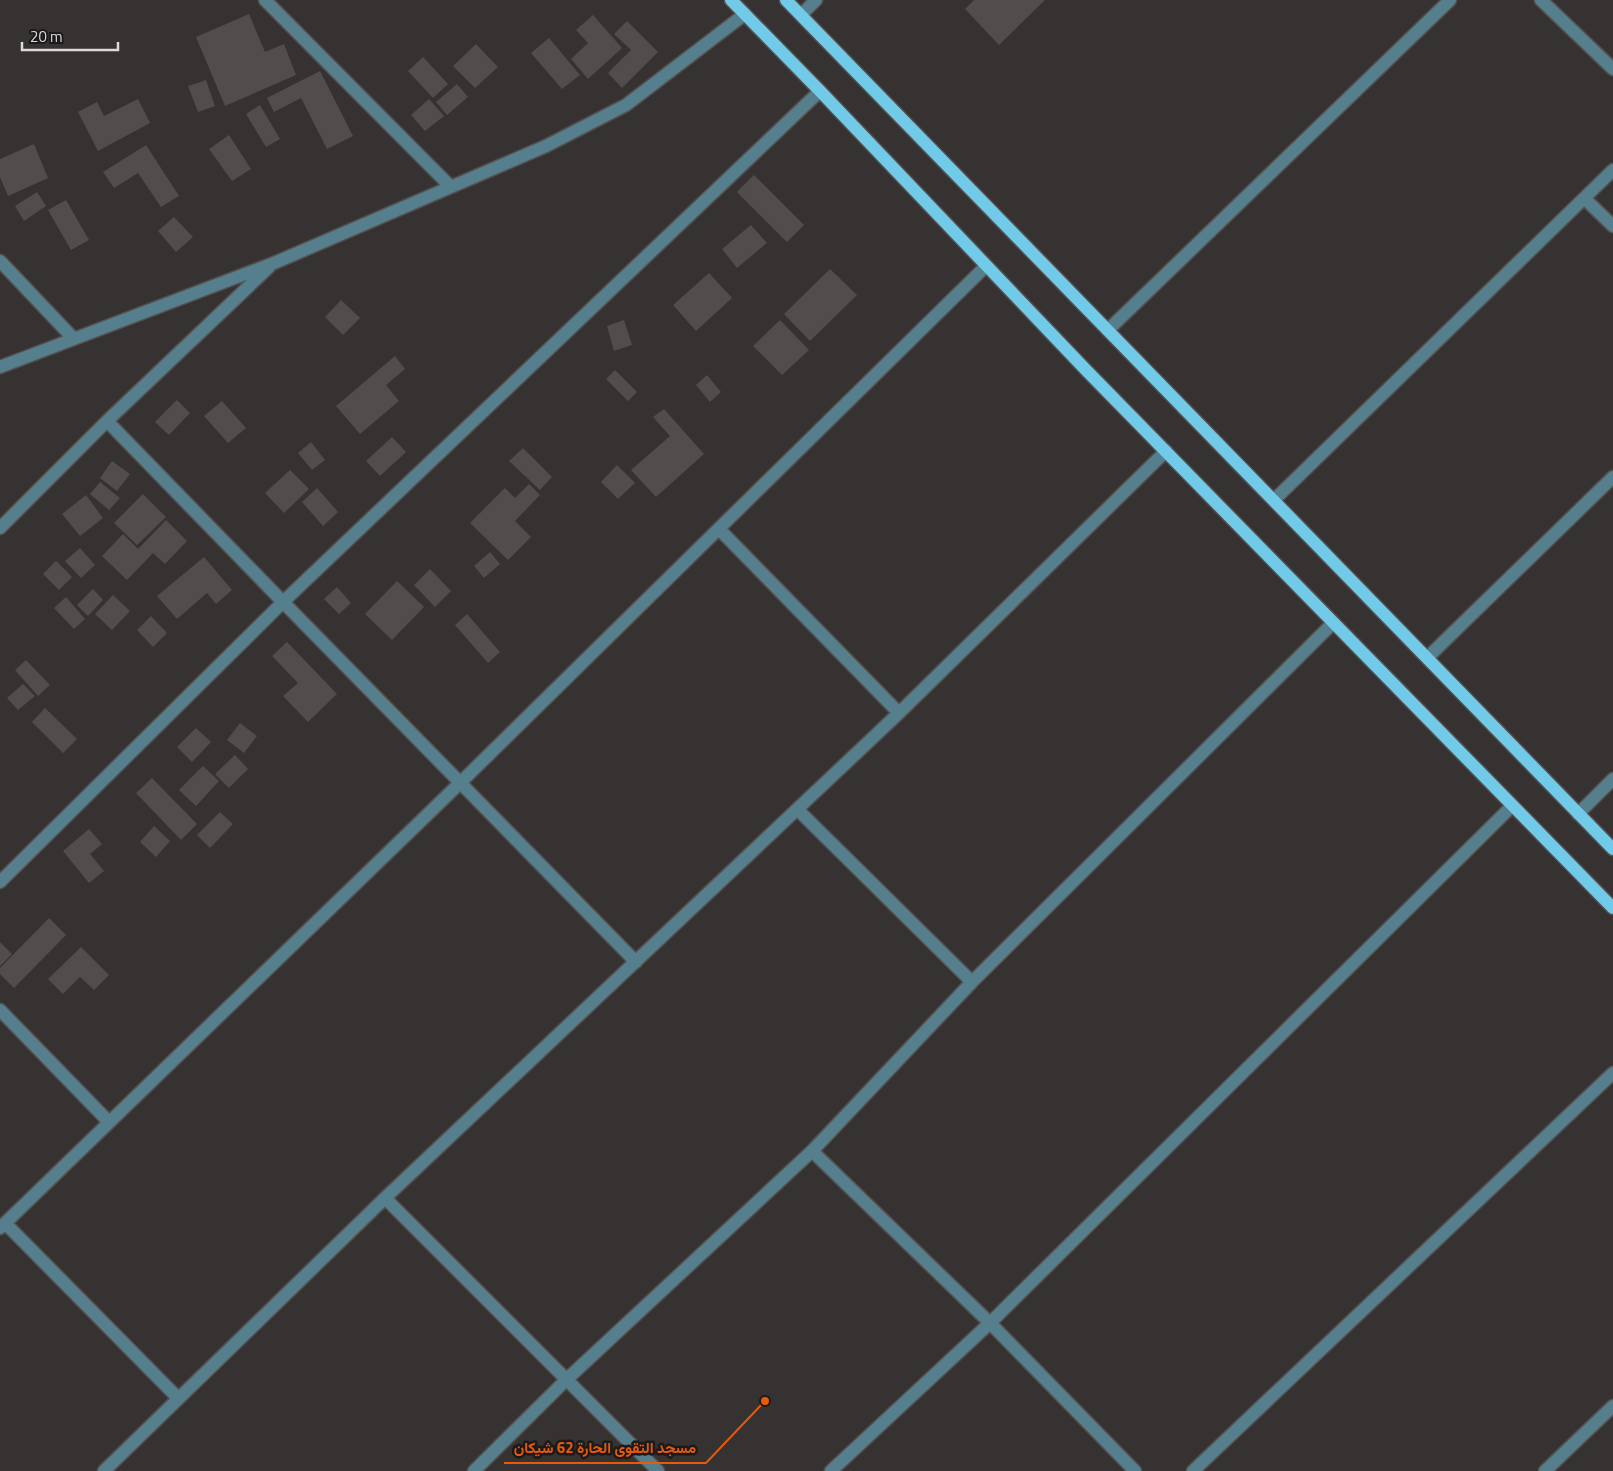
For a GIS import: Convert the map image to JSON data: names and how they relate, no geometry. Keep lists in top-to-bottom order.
{
  "places": ["مسجد التقوى الحارة 62 شيكان"],
  "scale_bar": "20 m"
}
